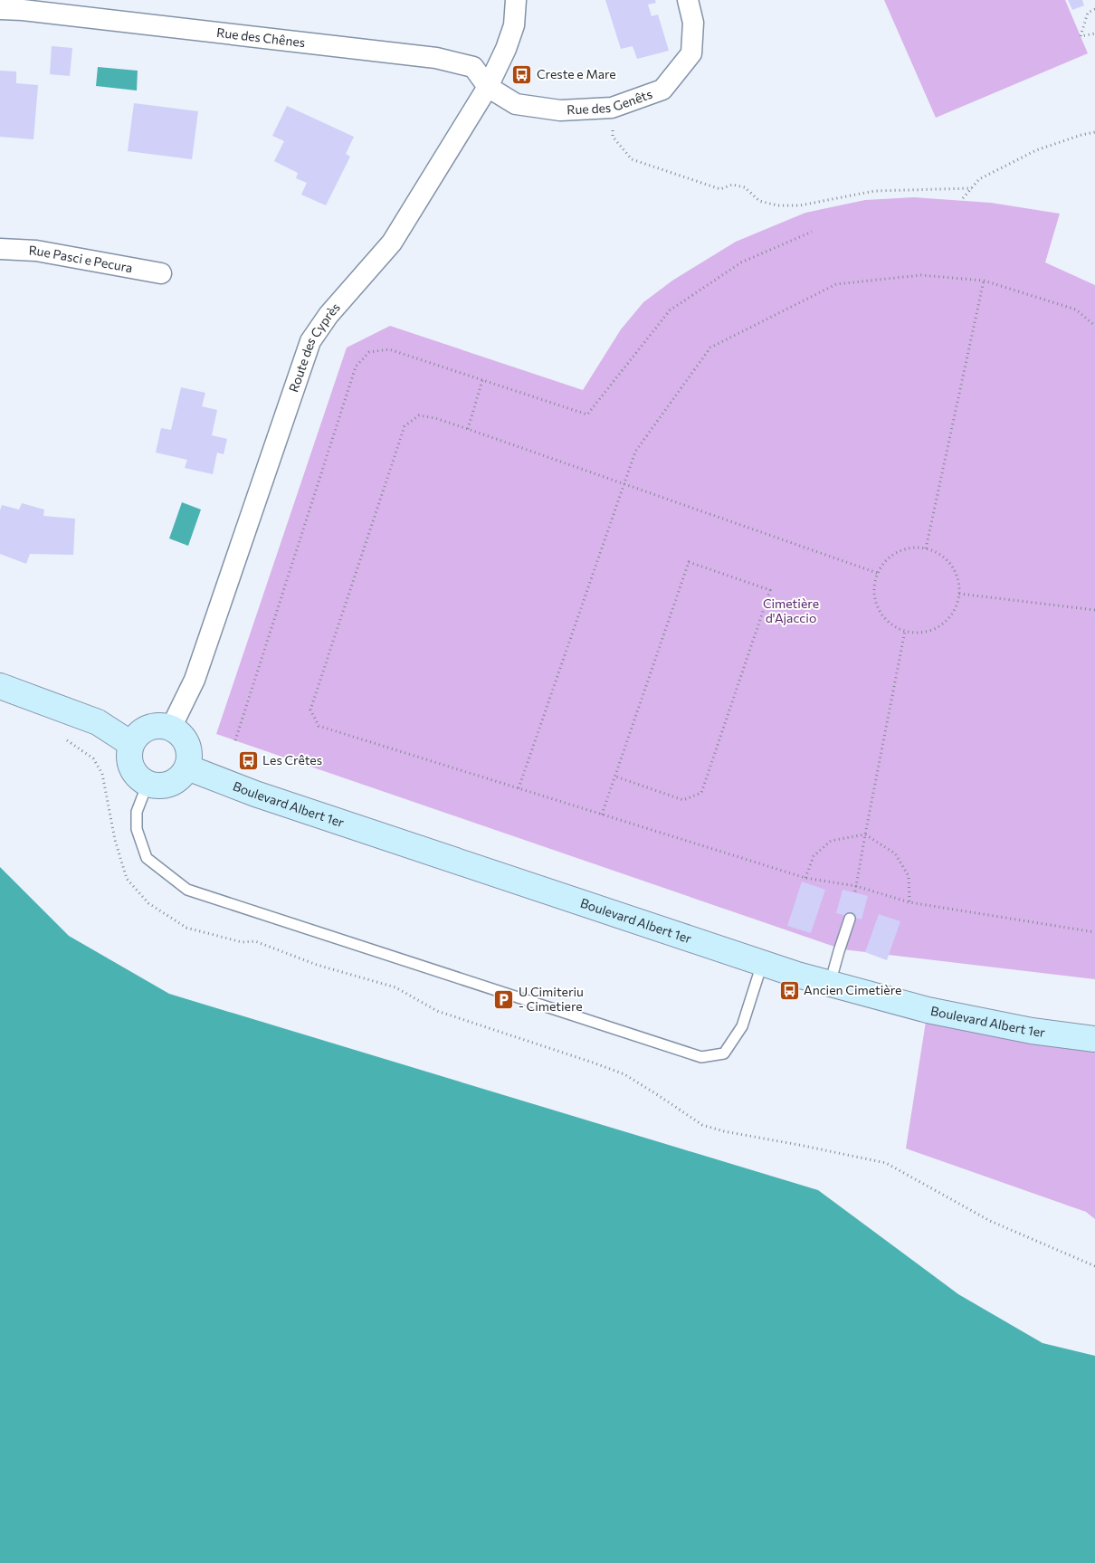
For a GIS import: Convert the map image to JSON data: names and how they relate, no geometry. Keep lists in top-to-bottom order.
{
  "streets": {
    "main road": ["Boulevard Albert 1er"],
    "street": [
      "Rue des Chênes",
      "Rue des Genêts",
      "Rue Pasci e Pecura",
      "Route des Cyprès"
    ]
  },
  "crossings": [
    ["Rue des Chênes", "Rue des Genêts"],
    ["Rue des Chênes", "Route des Cyprès"],
    ["Rue des Genêts", "Route des Cyprès"],
    ["Route des Cyprès", "Boulevard Albert 1er"]
  ],
  "parks": ["Cimetière d'Ajaccio"],
  "places": {
    "bus stop": ["Creste e Mare", "Les Crêtes", "Ancien Cimetière"],
    "parking": ["U Cimiteriu - Cimetiere"]
  }
}
